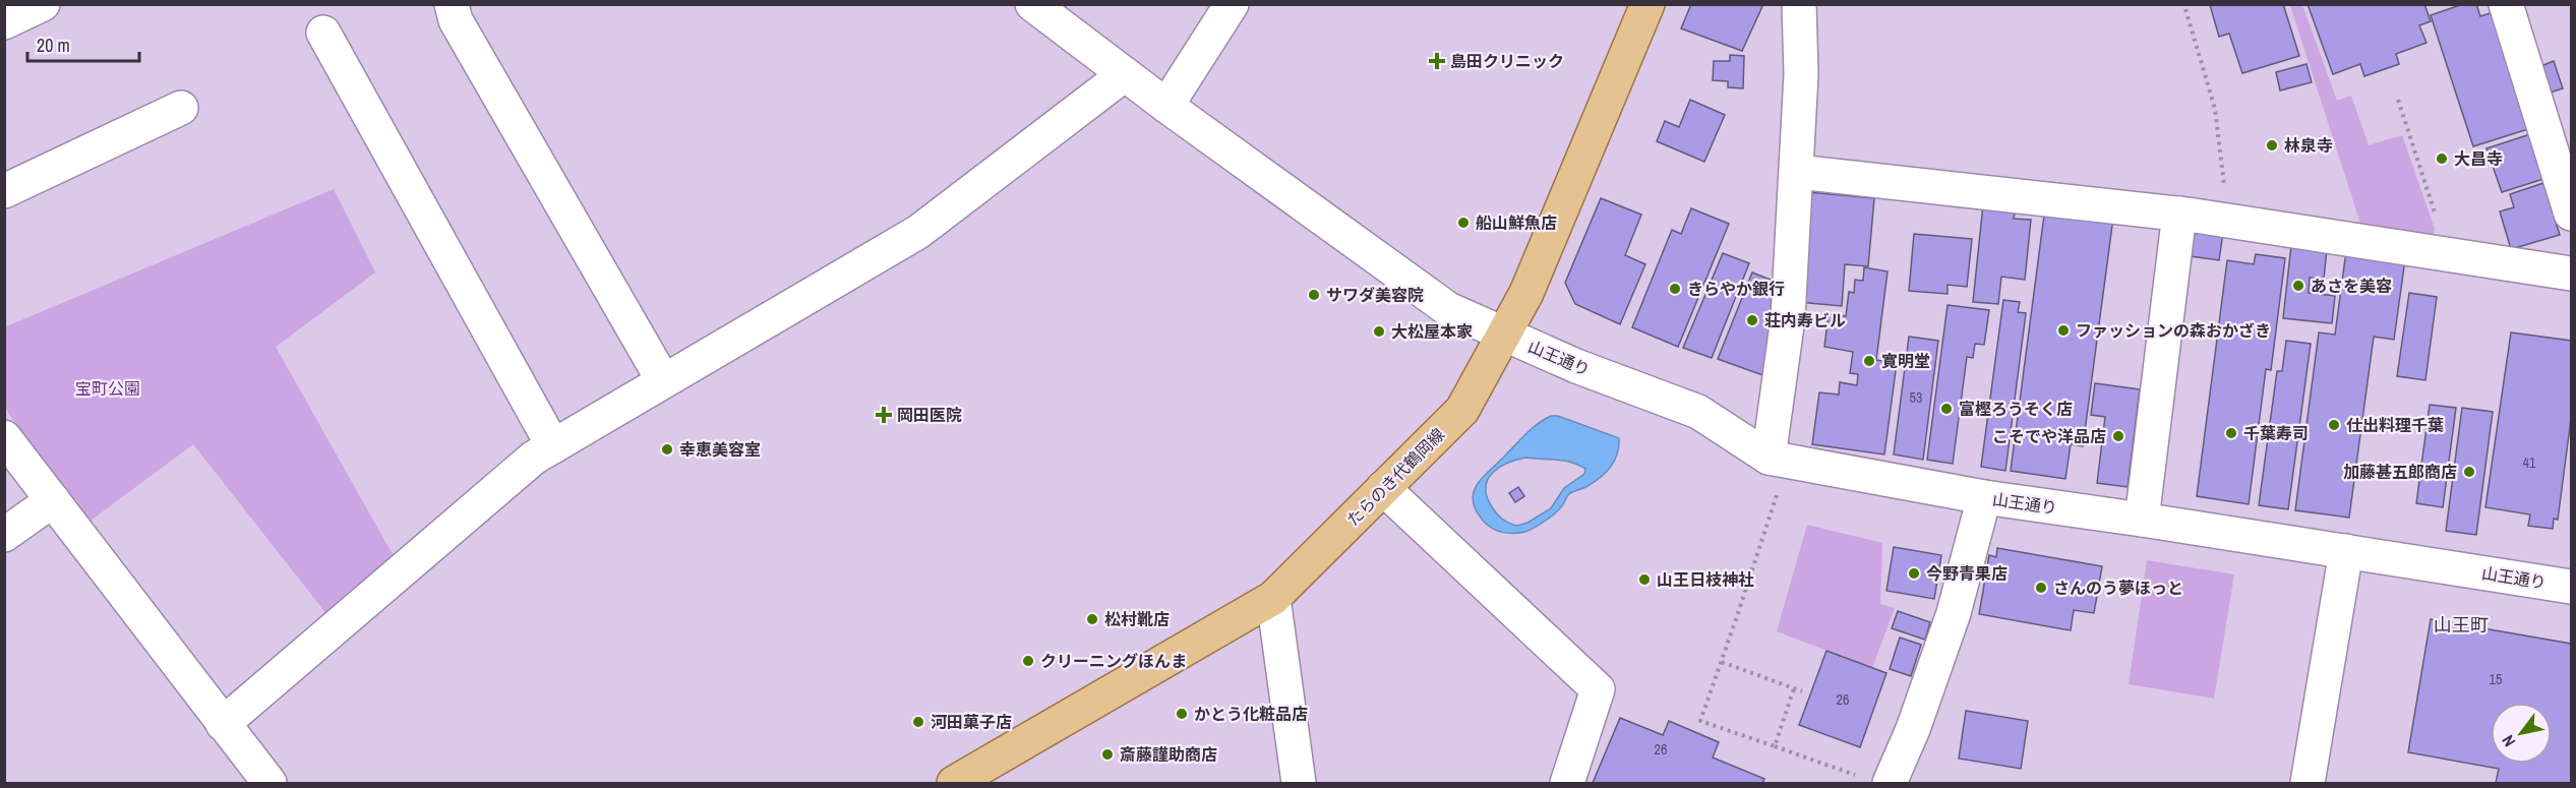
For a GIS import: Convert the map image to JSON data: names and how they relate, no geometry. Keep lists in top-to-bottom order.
{
  "streets": {
    "main road": ["たらのき代鶴岡線"],
    "street": ["山王通り"]
  },
  "crossings": [
    ["山王通り", "たらのき代鶴岡線"]
  ],
  "districts": ["山王町"],
  "parks": ["宝町公園"],
  "places": {
    "health": ["島田クリニック", "岡田医院"],
    "other": [
      "林泉寺",
      "大昌寺",
      "船山鮮魚店",
      "あさを美容",
      "きらやか銀行",
      "サワダ美容院",
      "荘内寿ビル",
      "ファッションの森おかざき",
      "大松屋本家",
      "寛明堂",
      "富樫ろうそく店",
      "仕出料理千葉",
      "千葉寿司",
      "こそでや洋品店",
      "幸恵美容室",
      "加藤甚五郎商店",
      "今野青果店",
      "山王日枝神社",
      "さんのう夢ほっと",
      "松村靴店",
      "クリーニングほんま",
      "かとう化粧品店",
      "河田菓子店",
      "斎藤謹助商店"
    ]
  },
  "house_numbers": [
    "53",
    "41",
    "15",
    "26",
    "26"
  ],
  "scale_bar": "20 m",
  "north": "bottom left"
}
